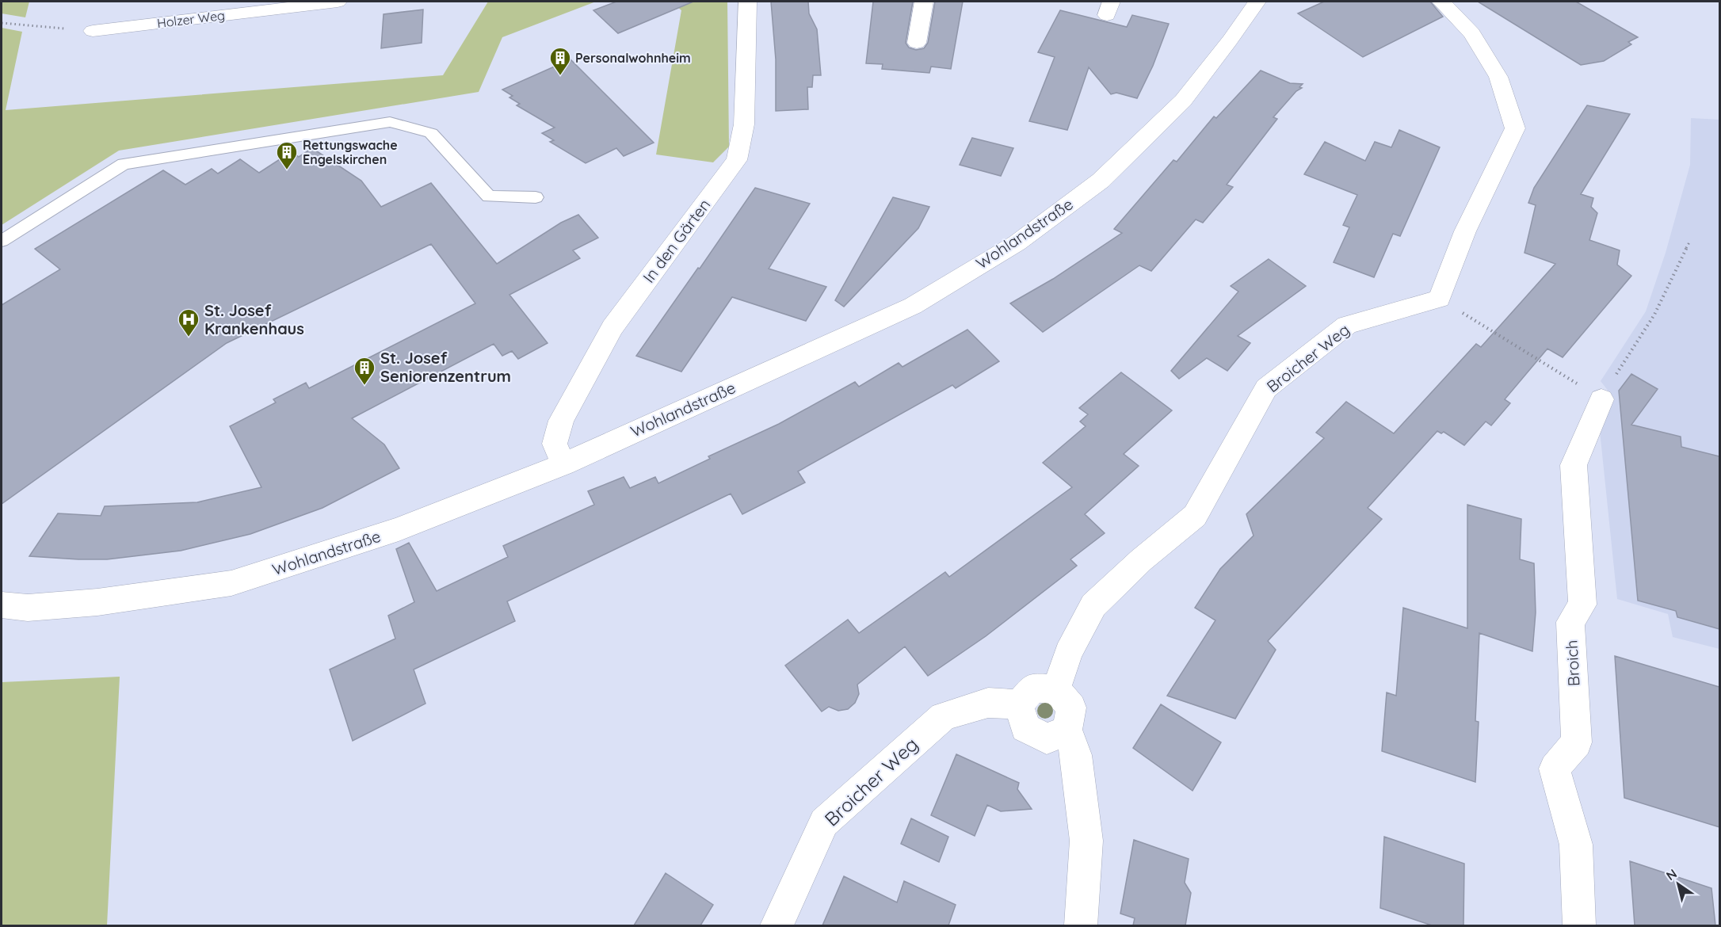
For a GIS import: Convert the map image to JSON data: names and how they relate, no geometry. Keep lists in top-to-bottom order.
{
  "streets": {
    "street": [
      "Holzer Weg",
      "Wohlandstraße",
      "In den Gärten",
      "Broicher Weg",
      "Broich"
    ]
  },
  "crossings": [
    ["Wohlandstraße", "In den Gärten"]
  ],
  "places": {
    "building": ["Personalwohnheim", "Rettungswache Engelskirchen", "St. Josef Seniorenzentrum"],
    "hospital": ["St. Josef Krankenhaus"]
  },
  "north": "top left"
}
